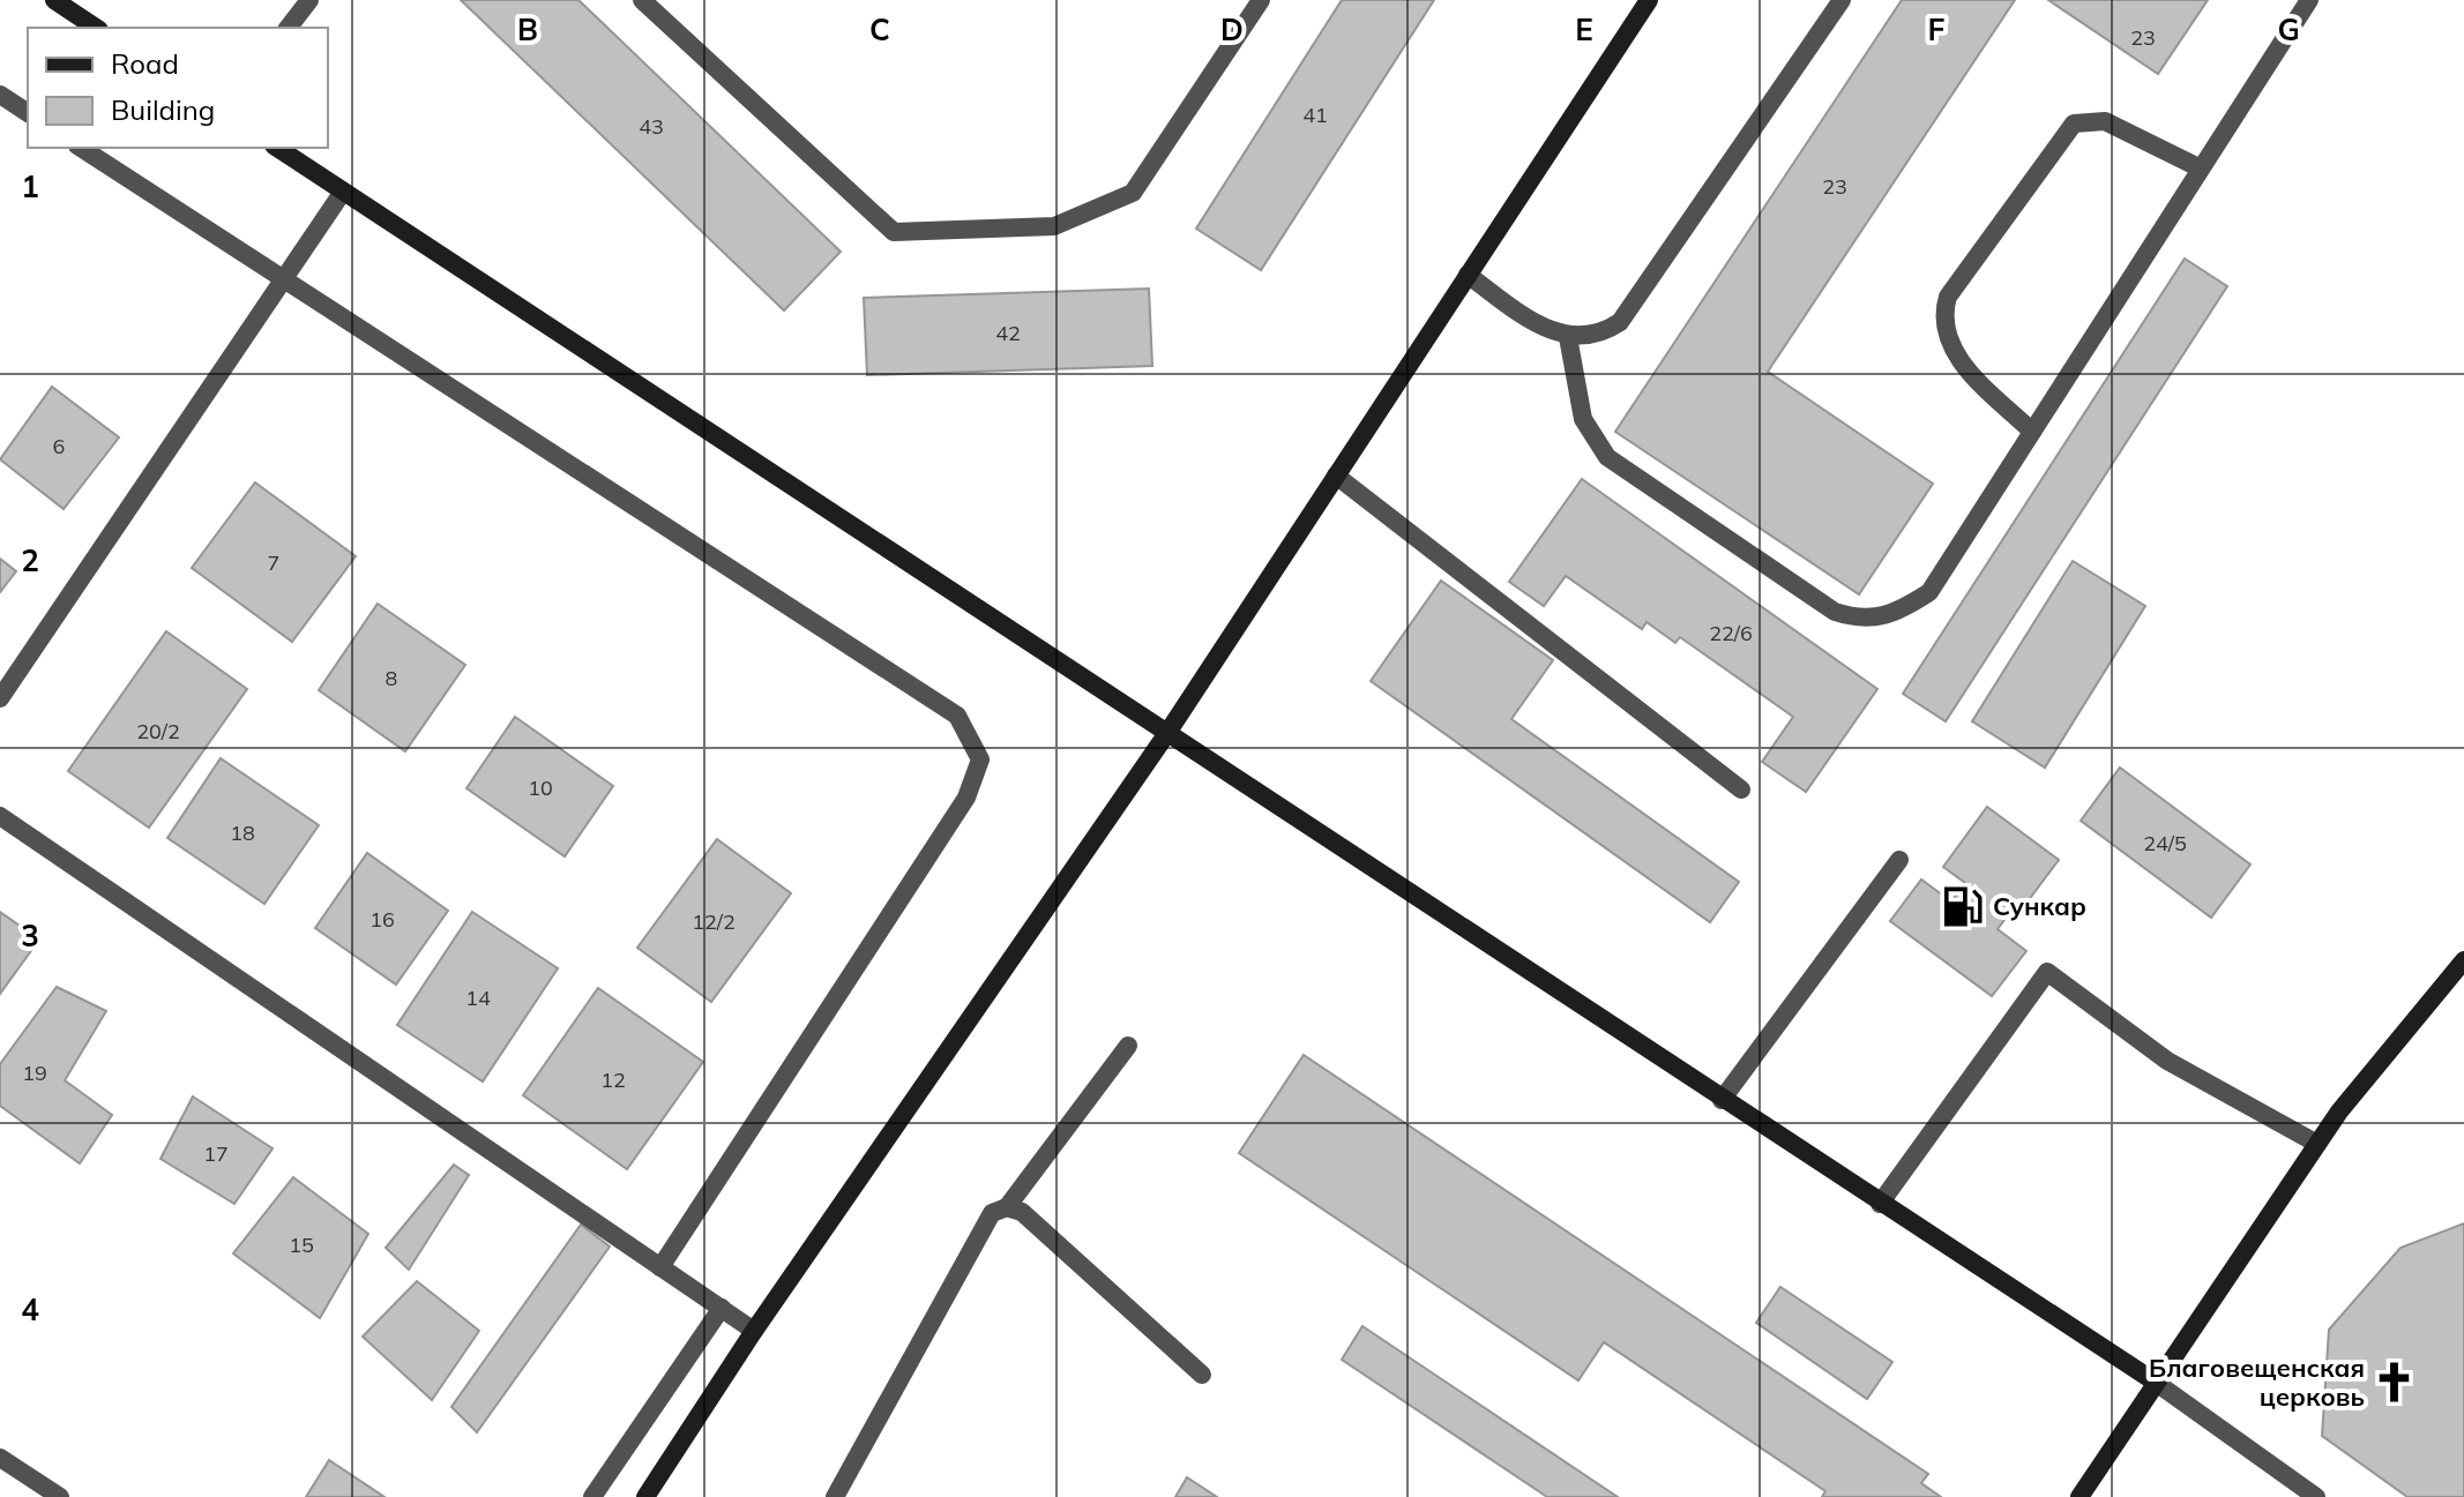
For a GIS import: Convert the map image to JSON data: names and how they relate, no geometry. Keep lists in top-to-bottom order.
{
  "places": {
    "fuel station": ["Сункар"],
    "church": ["Благовещенская церковь"]
  },
  "house_numbers": [
    "23",
    "41",
    "43",
    "23",
    "42",
    "6",
    "7",
    "22/6",
    "8",
    "20/2",
    "10",
    "18",
    "24/5",
    "16",
    "12/2",
    "14",
    "19",
    "12",
    "17",
    "15"
  ],
  "legend": ["Road", "Building"],
  "grid": {
    "columns": [
      "B",
      "C",
      "D",
      "E",
      "F",
      "G"
    ],
    "rows": [
      "1",
      "2",
      "3",
      "4"
    ]
  }
}
